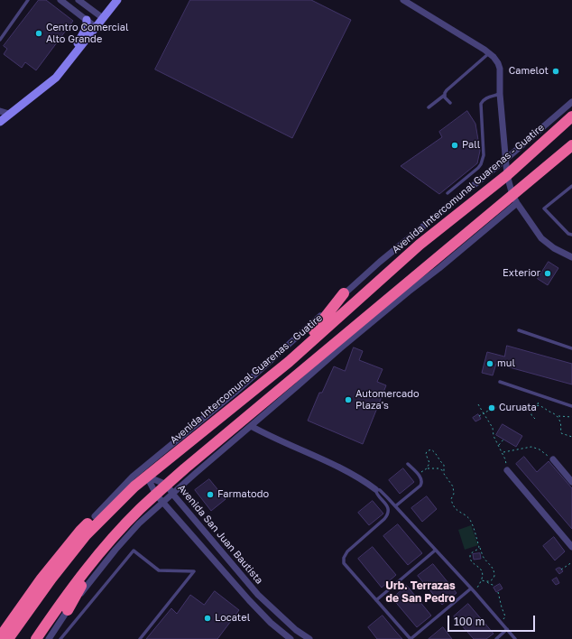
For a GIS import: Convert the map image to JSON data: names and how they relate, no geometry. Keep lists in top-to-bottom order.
{
  "streets": {
    "highway": ["Avenida Intercomunal Guarenas - Guatire"],
    "street": ["Avenida San Juan Bautista"]
  },
  "crossings": [
    ["Avenida Intercomunal Guarenas - Guatire", "Avenida San Juan Bautista"]
  ],
  "districts": ["Urb. Terrazas de San Pedro"],
  "places": [
    "Centro Comercial Alto Grande",
    "Camelot",
    "Pall",
    "Exterior",
    "mul",
    "Automercado Plaza's",
    "Curuata",
    "Farmatodo",
    "Locatel"
  ],
  "scale_bar": "100 m"
}
